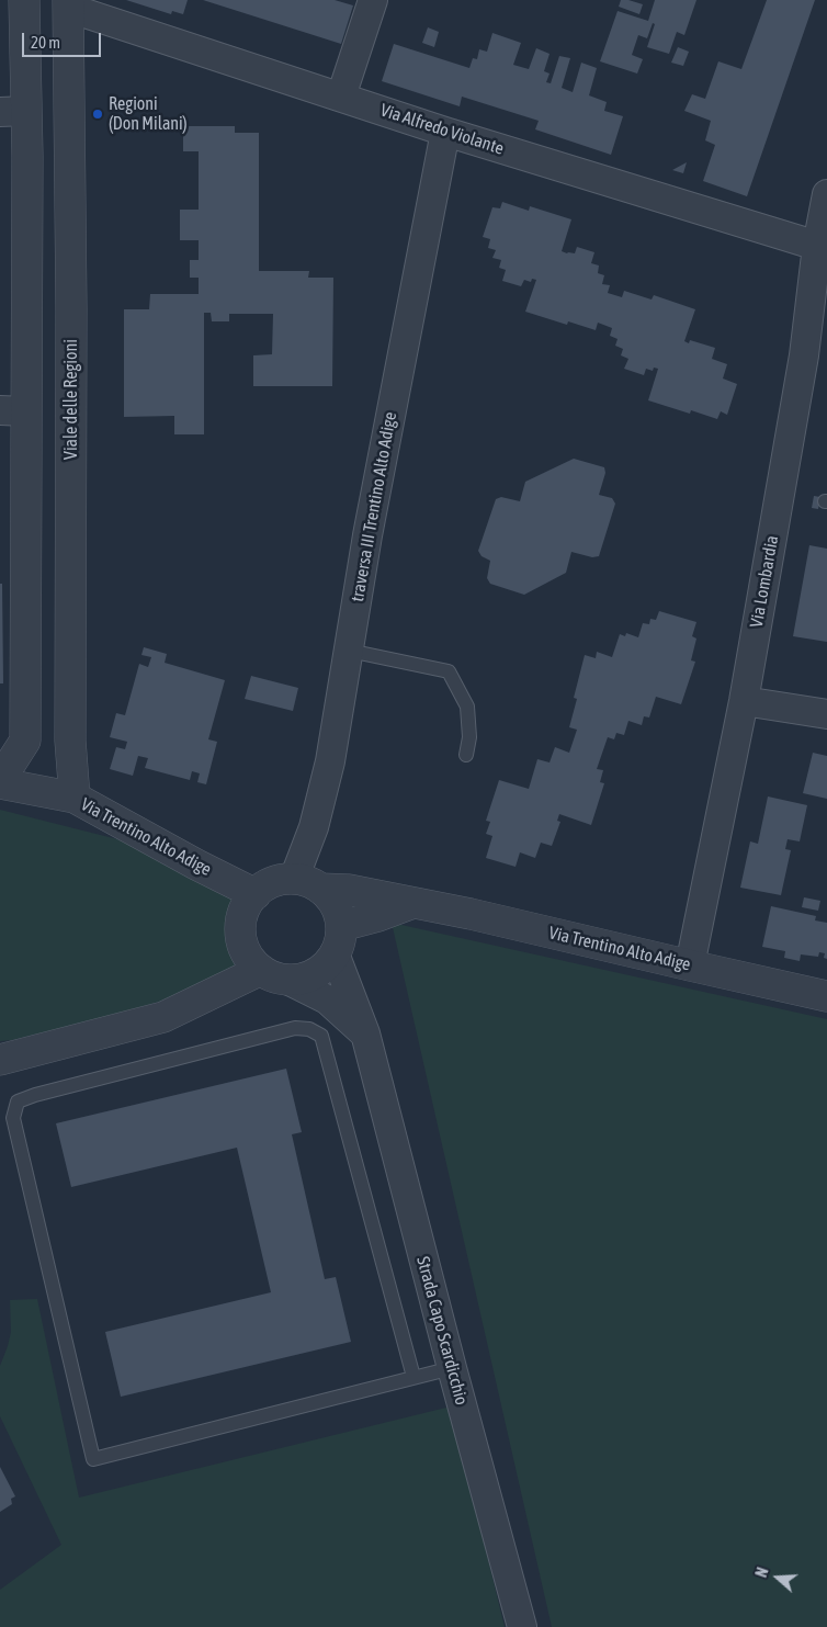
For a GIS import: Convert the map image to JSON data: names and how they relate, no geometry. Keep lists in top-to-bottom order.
{
  "streets": {
    "street": [
      "Via Alfredo Violante",
      "Viale delle Regioni",
      "traversa III Trentino Alto Adige",
      "Via Lombardia",
      "Via Trentino Alto Adige",
      "Strada Capo Scardicchio"
    ]
  },
  "crossings": [
    ["Via Alfredo Violante", "Viale delle Regioni"],
    ["Via Alfredo Violante", "traversa III Trentino Alto Adige"],
    ["Via Alfredo Violante", "Via Lombardia"],
    ["Viale delle Regioni", "Via Trentino Alto Adige"],
    ["traversa III Trentino Alto Adige", "Via Trentino Alto Adige"],
    ["traversa III Trentino Alto Adige", "Strada Capo Scardicchio"],
    ["Via Lombardia", "Via Trentino Alto Adige"],
    ["Via Trentino Alto Adige", "Strada Capo Scardicchio"]
  ],
  "places": ["Regioni (Don Milani)"],
  "scale_bar": "20 m",
  "north": "left"
}
